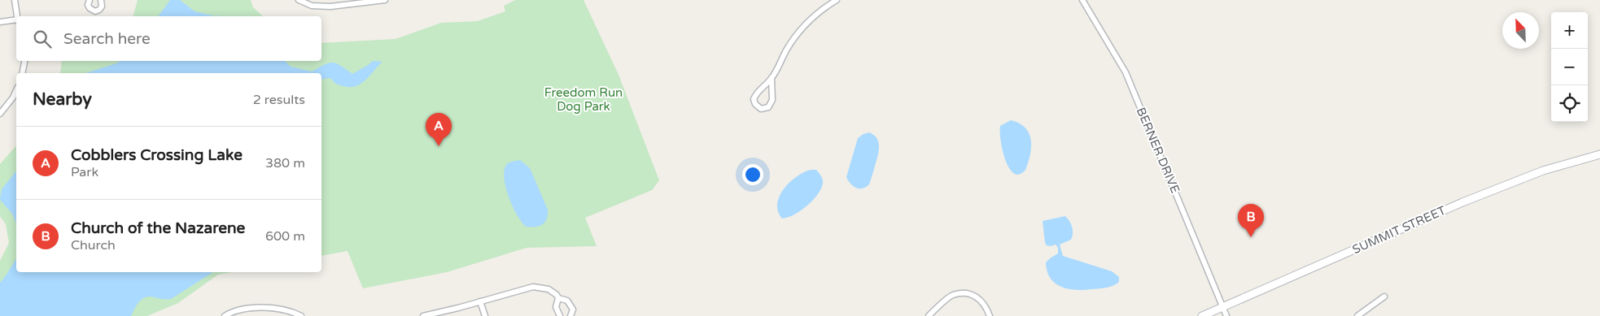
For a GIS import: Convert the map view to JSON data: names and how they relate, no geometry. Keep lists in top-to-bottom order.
{
  "streets": {
    "main road": ["SUMMIT STREET"],
    "street": ["BERNER DRIVE"]
  },
  "crossings": [
    ["BERNER DRIVE", "SUMMIT STREET"]
  ],
  "parks": ["Freedom Run Dog Park"],
  "north": "top left",
  "page": {
    "map_buttons": ["+", "−"],
    "search": "Search here",
    "heading": ["Nearby", "2 results"],
    "pins": ["A", "B"],
    "list": [
      {
        "mark": "A",
        "name": "Cobblers Crossing Lake",
        "note": "Park",
        "value": "380 m"
      },
      {
        "mark": "B",
        "name": "Church of the Nazarene",
        "note": "Church",
        "value": "600 m"
      }
    ]
  }
}
